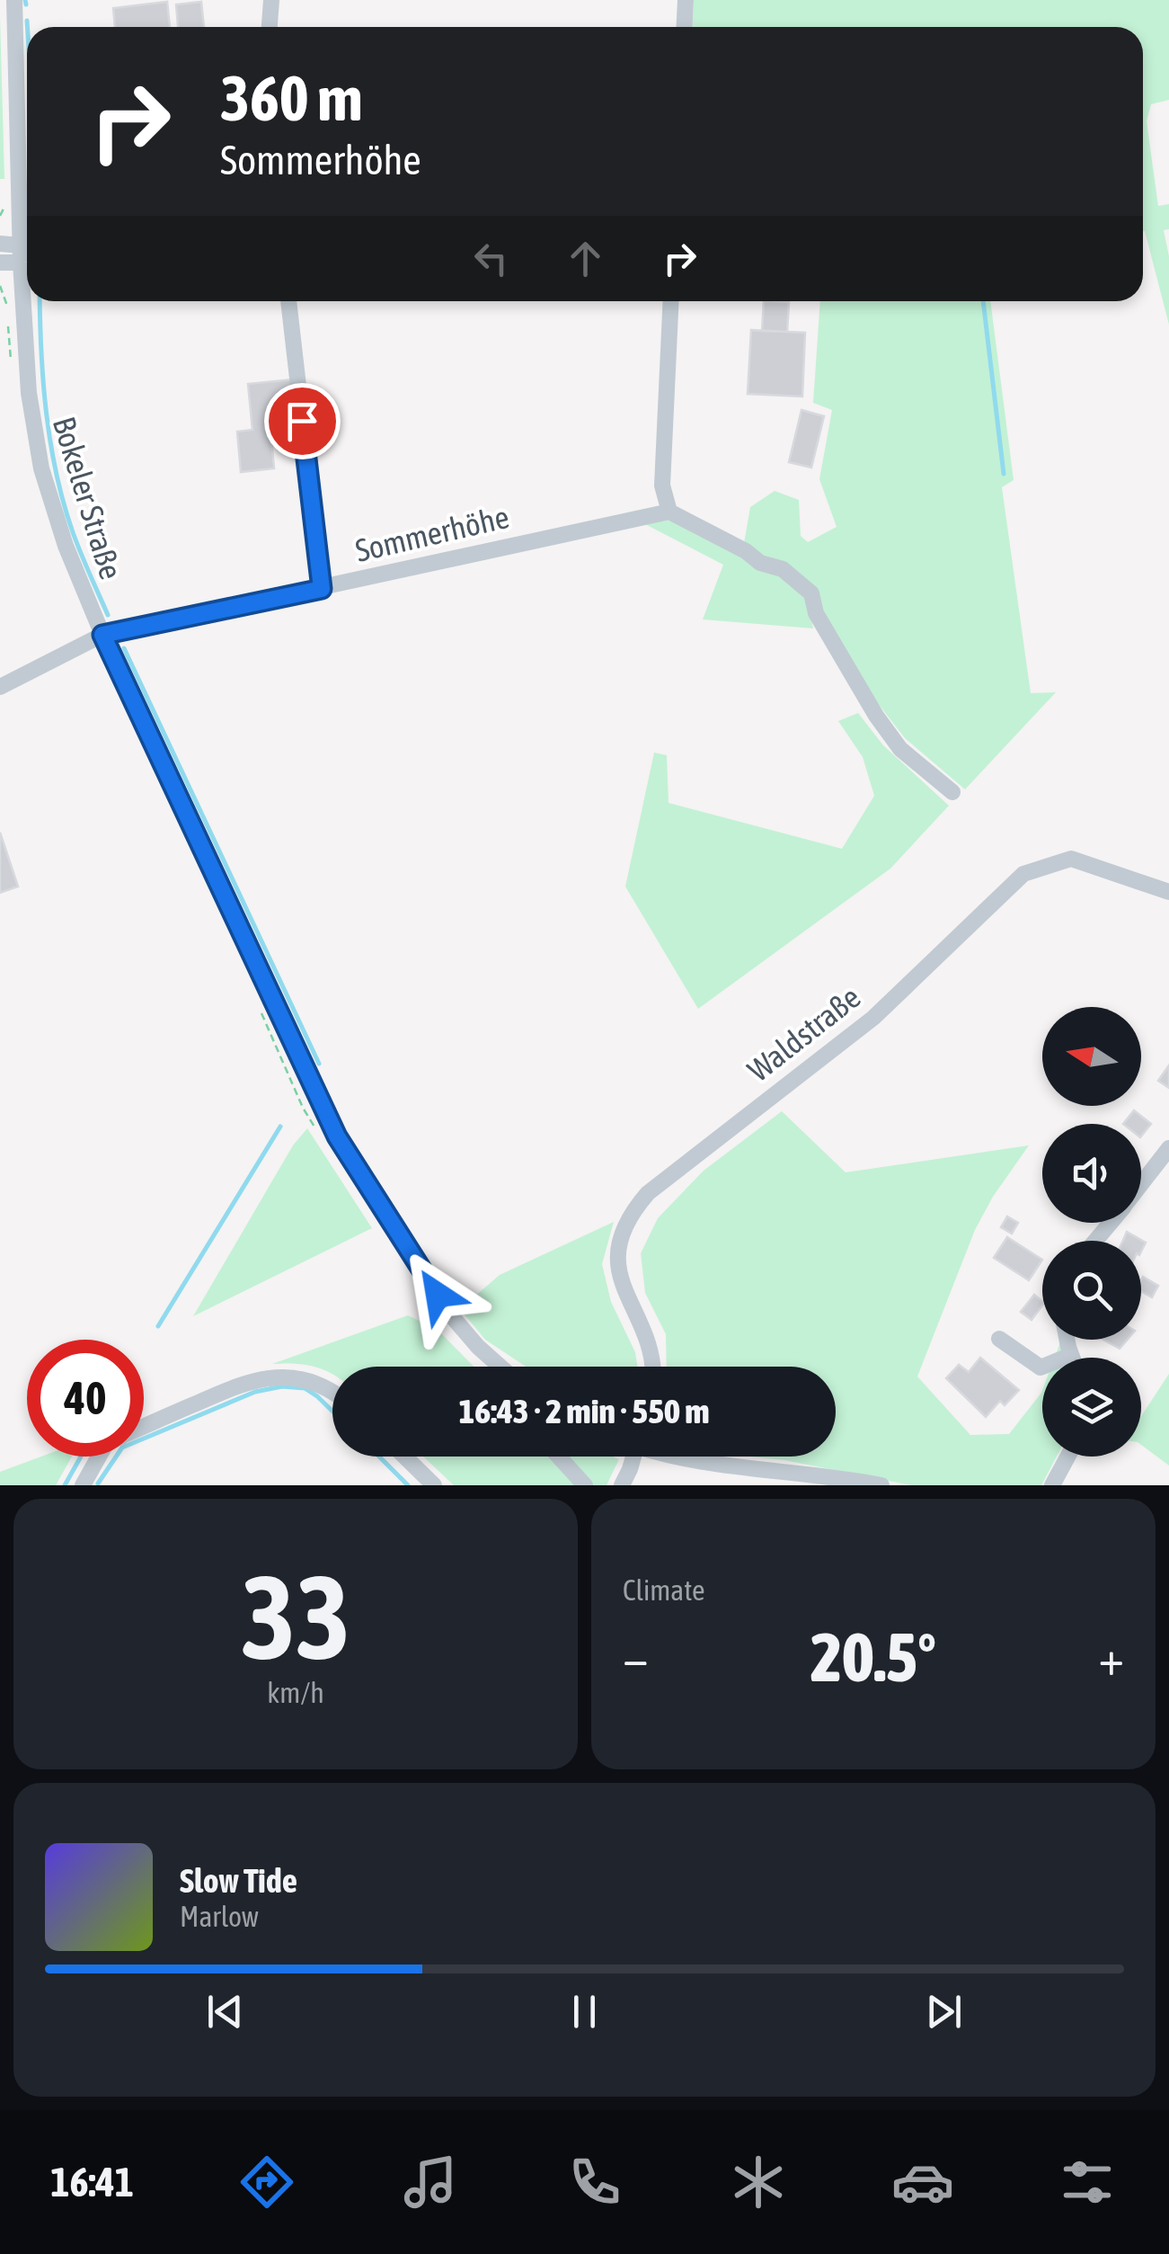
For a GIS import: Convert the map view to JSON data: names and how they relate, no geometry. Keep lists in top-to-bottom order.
{
  "streets": {
    "street": ["Bokeler Straße", "Sommerhöhe", "Waldstraße"]
  },
  "crossings": [
    ["Bokeler Straße", "Sommerhöhe"]
  ],
  "north": "left",
  "page": {
    "turn": ["360 m", "Sommerhöhe"],
    "limit": "40",
    "trip": "16:43 · 2 min · 550 m",
    "tile": [
      ["33", "km/h"],
      "Climate"
    ],
    "heat": ["−", "20.5°", "+"],
    "song": ["Slow Tide", "Marlow"],
    "tabs": "16:41"
  }
}
